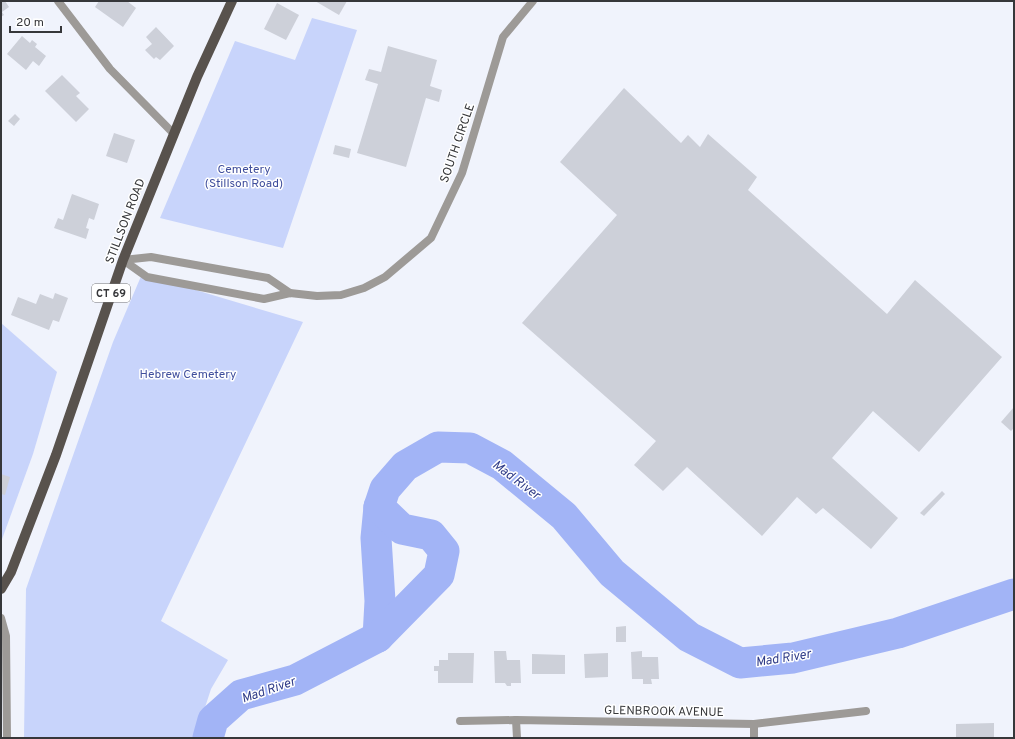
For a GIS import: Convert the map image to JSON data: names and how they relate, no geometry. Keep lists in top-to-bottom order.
{
  "streets": {
    "main road": ["STILLSON ROAD", "CT 69"],
    "street": ["SOUTH CIRCLE", "GLENBROOK AVENUE"]
  },
  "crossings": [
    ["SOUTH CIRCLE", "STILLSON ROAD"]
  ],
  "water": ["Mad River"],
  "parks": ["Cemetery (Stillson Road)", "Hebrew Cemetery"],
  "scale_bar": "20 m"
}
